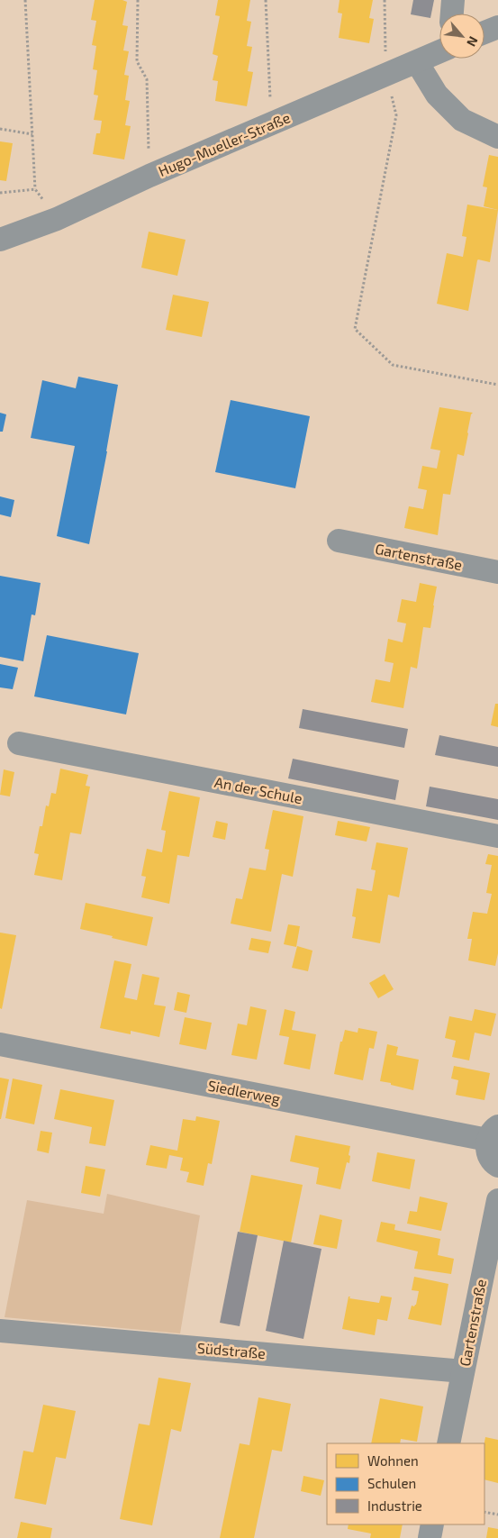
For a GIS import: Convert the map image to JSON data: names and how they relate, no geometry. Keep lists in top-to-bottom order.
{
  "streets": {
    "street": [
      "Hugo-Mueller-Straße",
      "Gartenstraße",
      "An der Schule",
      "Siedlerweg",
      "Südstraße"
    ]
  },
  "crossings": [
    ["Gartenstraße", "Südstraße"]
  ],
  "legend": ["Wohnen", "Schulen", "Industrie"],
  "north": "bottom right"
}
